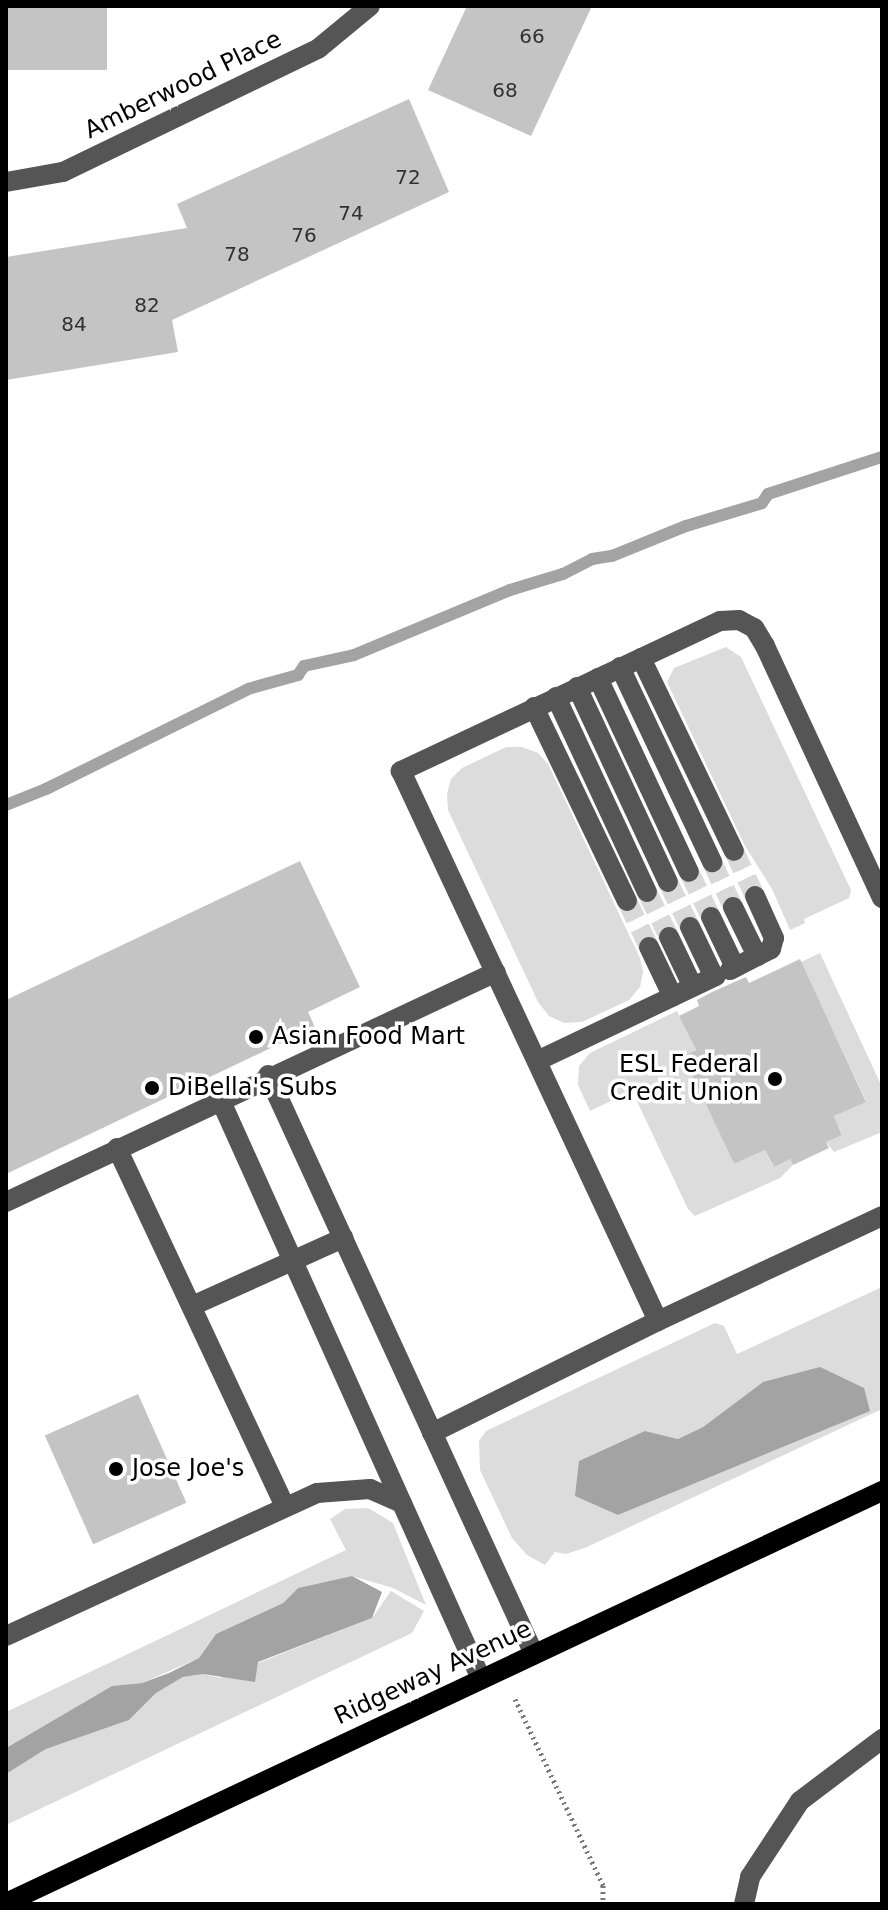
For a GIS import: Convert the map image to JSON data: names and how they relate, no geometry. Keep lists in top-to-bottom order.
{
  "streets": {
    "main road": ["Ridgeway Avenue"],
    "street": ["Amberwood Place"]
  },
  "places": [
    "Asian Food Mart",
    "ESL Federal Credit Union",
    "DiBella's Subs",
    "Jose Joe's"
  ],
  "house_numbers": [
    "66",
    "68",
    "72",
    "74",
    "76",
    "78",
    "82",
    "84"
  ]
}
